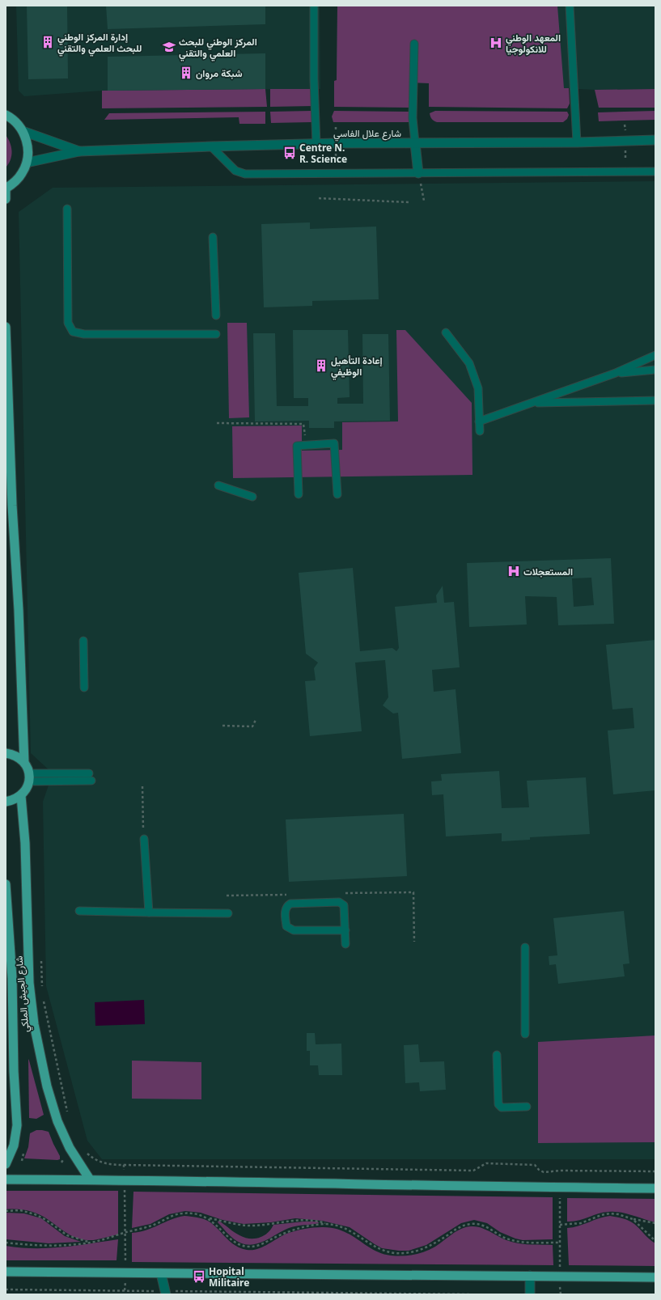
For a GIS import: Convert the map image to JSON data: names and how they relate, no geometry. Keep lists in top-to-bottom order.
{
  "streets": {
    "main road": ["شارع الجيش الملكي"],
    "street": ["شارع علال الفاسي"]
  },
  "places": {
    "building": ["إدارة المركز الوطني للبحث العلمي والتقني", "شبكة مروان", "إعادة التأهيل الوظيفي"],
    "hospital": ["المعهد الوطني للانكولوجيا", "المستعجلات"],
    "school or university": ["المركز الوطني للبحث العلمي والتقني"],
    "bus stop": ["Centre N. R. Science", "Hopital Militaire"]
  }
}
